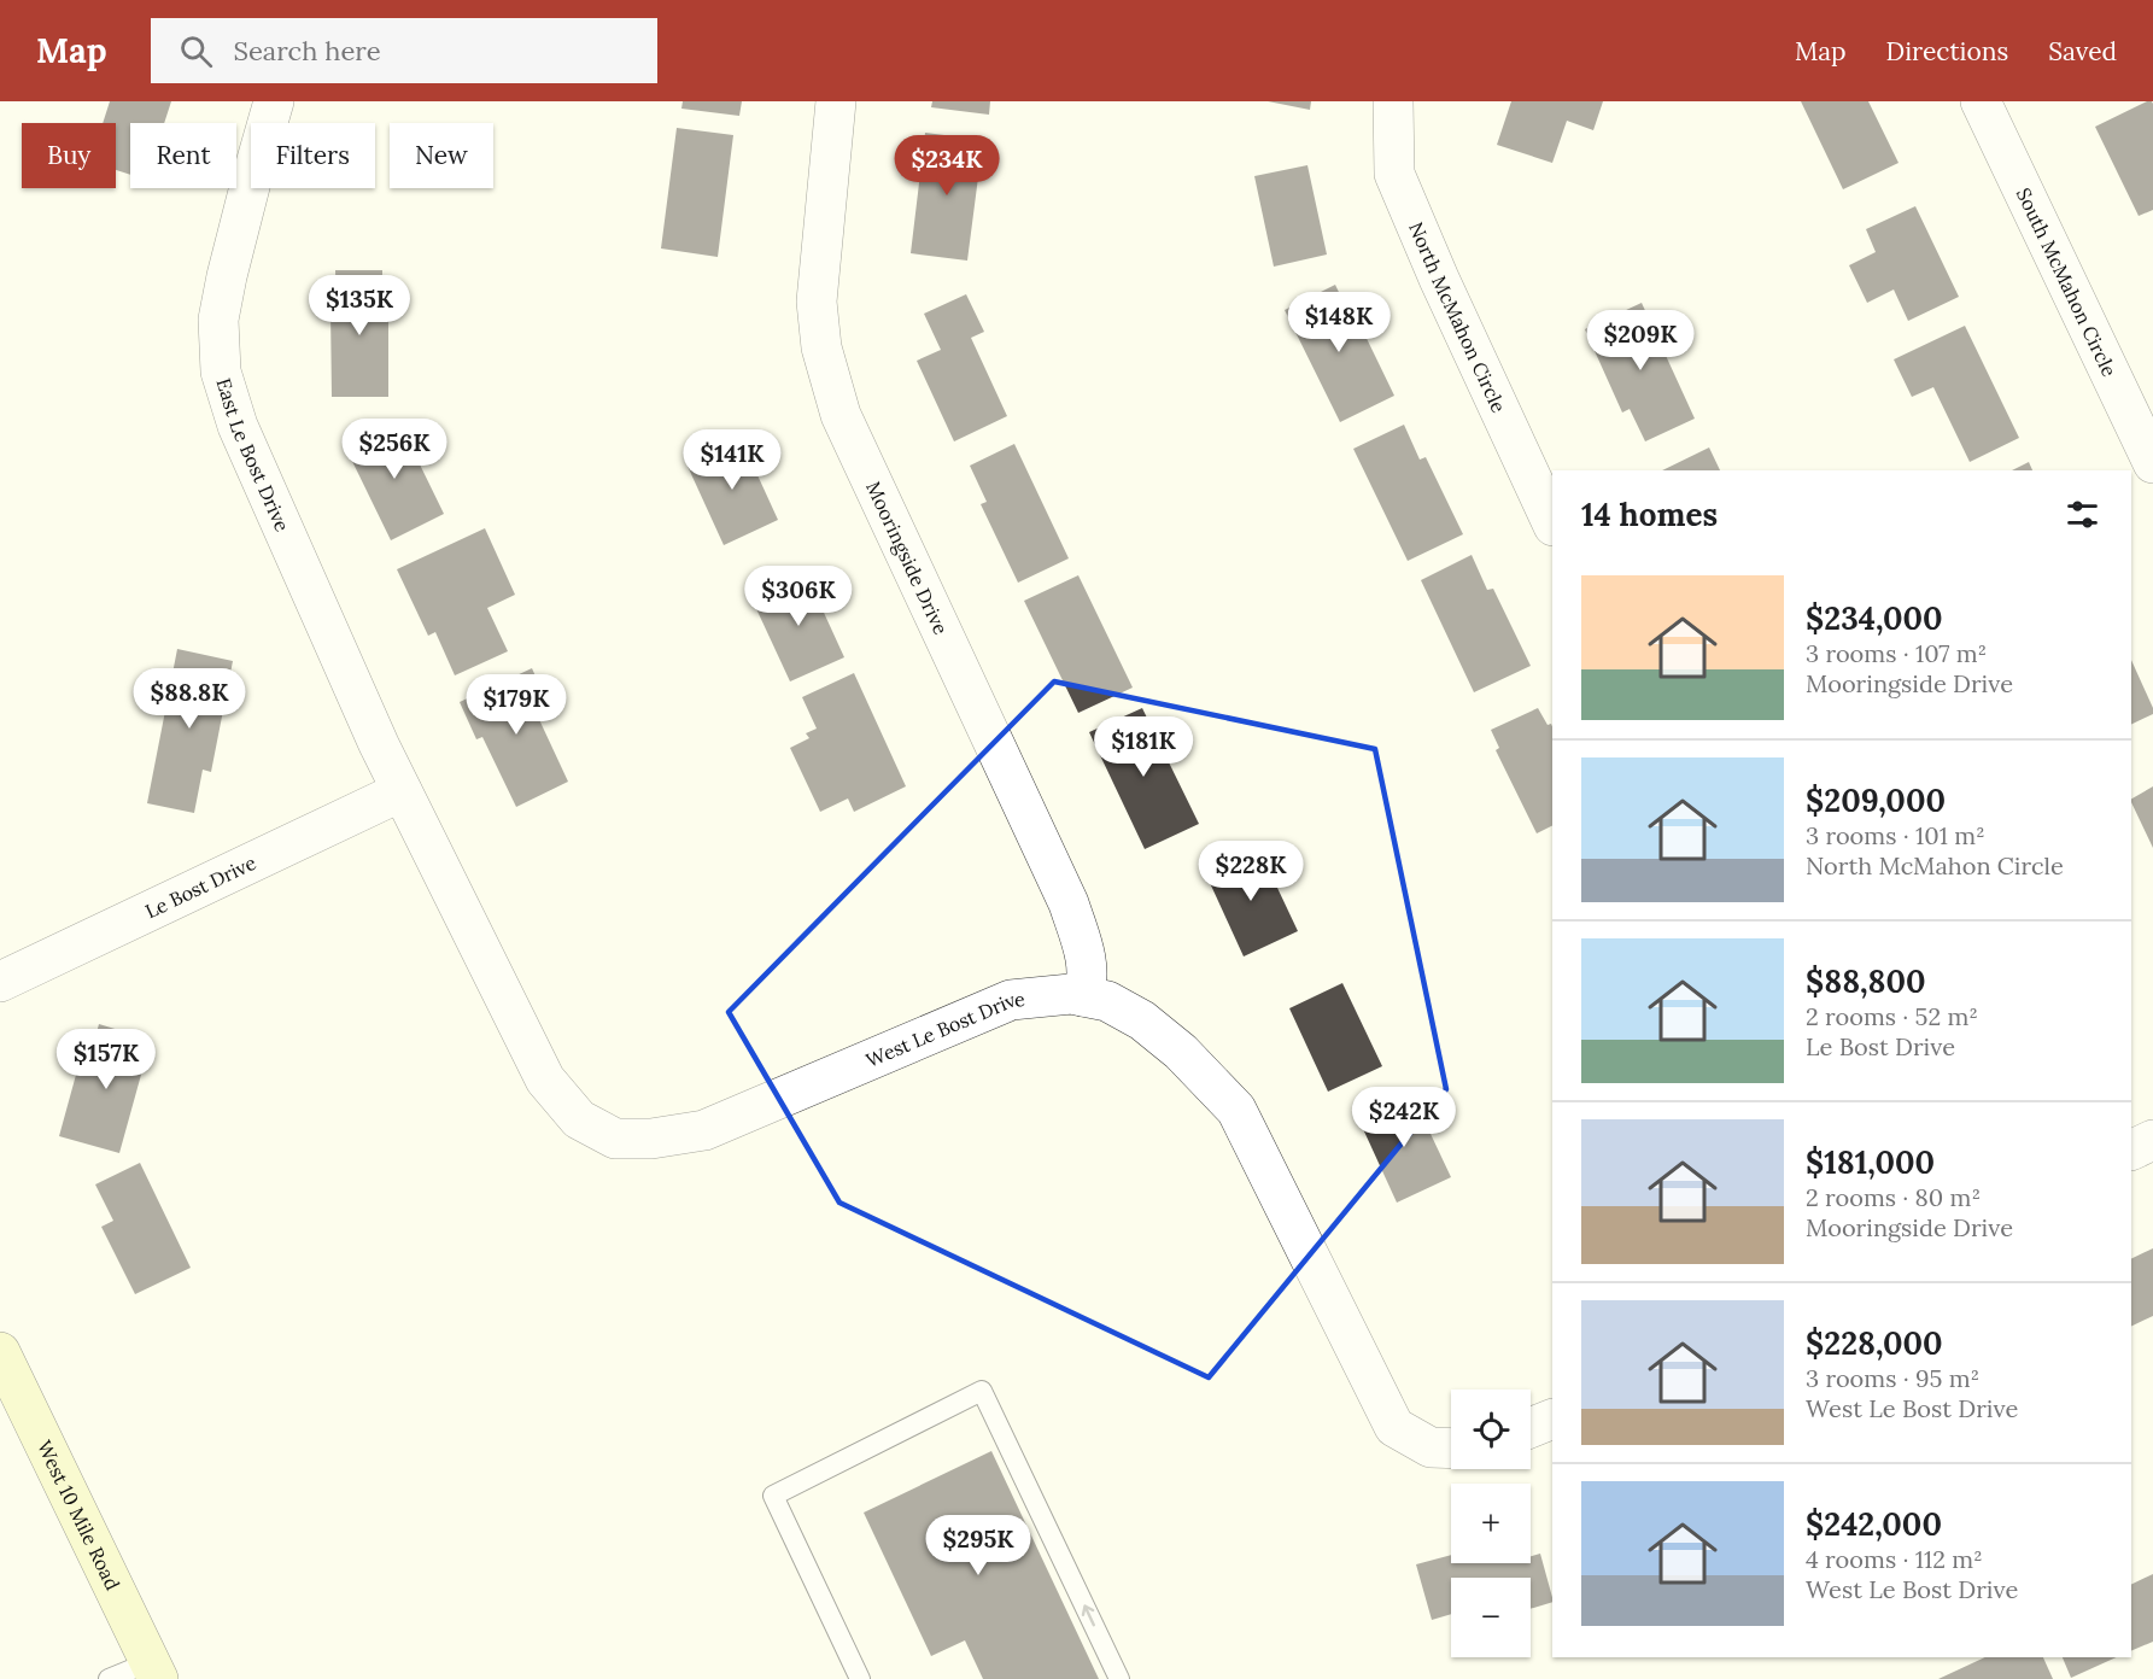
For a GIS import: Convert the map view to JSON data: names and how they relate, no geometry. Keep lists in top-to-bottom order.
{
  "streets": {
    "main road": ["West 10 Mile Road"],
    "street": [
      "South McMahon Circle",
      "North McMahon Circle",
      "East Le Bost Drive",
      "Mooringside Drive",
      "Le Bost Drive",
      "West Le Bost Drive"
    ]
  },
  "crossings": [
    ["East Le Bost Drive", "Le Bost Drive"],
    ["East Le Bost Drive", "West Le Bost Drive"],
    ["Mooringside Drive", "West Le Bost Drive"],
    ["Le Bost Drive", "West Le Bost Drive"]
  ],
  "page": {
    "header": "Map",
    "search": "Search here",
    "nav": ["Map", "Directions", "Saved"],
    "chip": [
      "Buy",
      "Rent",
      "Filters",
      "New"
    ],
    "price": [
      "$234K",
      "$135K",
      "$148K",
      "$209K",
      "$256K",
      "$141K",
      "$306K",
      "$88.8K",
      "$179K",
      "$181K",
      "$228K",
      "$157K",
      "$242K",
      "$295K"
    ],
    "heading": "14 homes",
    "list": [
      {
        "name": "$234,000",
        "note": "3 rooms · 107 m² · Mooringside Drive"
      },
      {
        "name": "$209,000",
        "note": "3 rooms · 101 m² · North McMahon Circle"
      },
      {
        "name": "$88,800",
        "note": "2 rooms · 52 m² · Le Bost Drive"
      },
      {
        "name": "$181,000",
        "note": "2 rooms · 80 m² · Mooringside Drive"
      },
      {
        "name": "$228,000",
        "note": "3 rooms · 95 m² · West Le Bost Drive"
      },
      {
        "name": "$242,000",
        "note": "4 rooms · 112 m² · West Le Bost Drive"
      }
    ],
    "map_buttons": ["+", "−"]
  }
}
